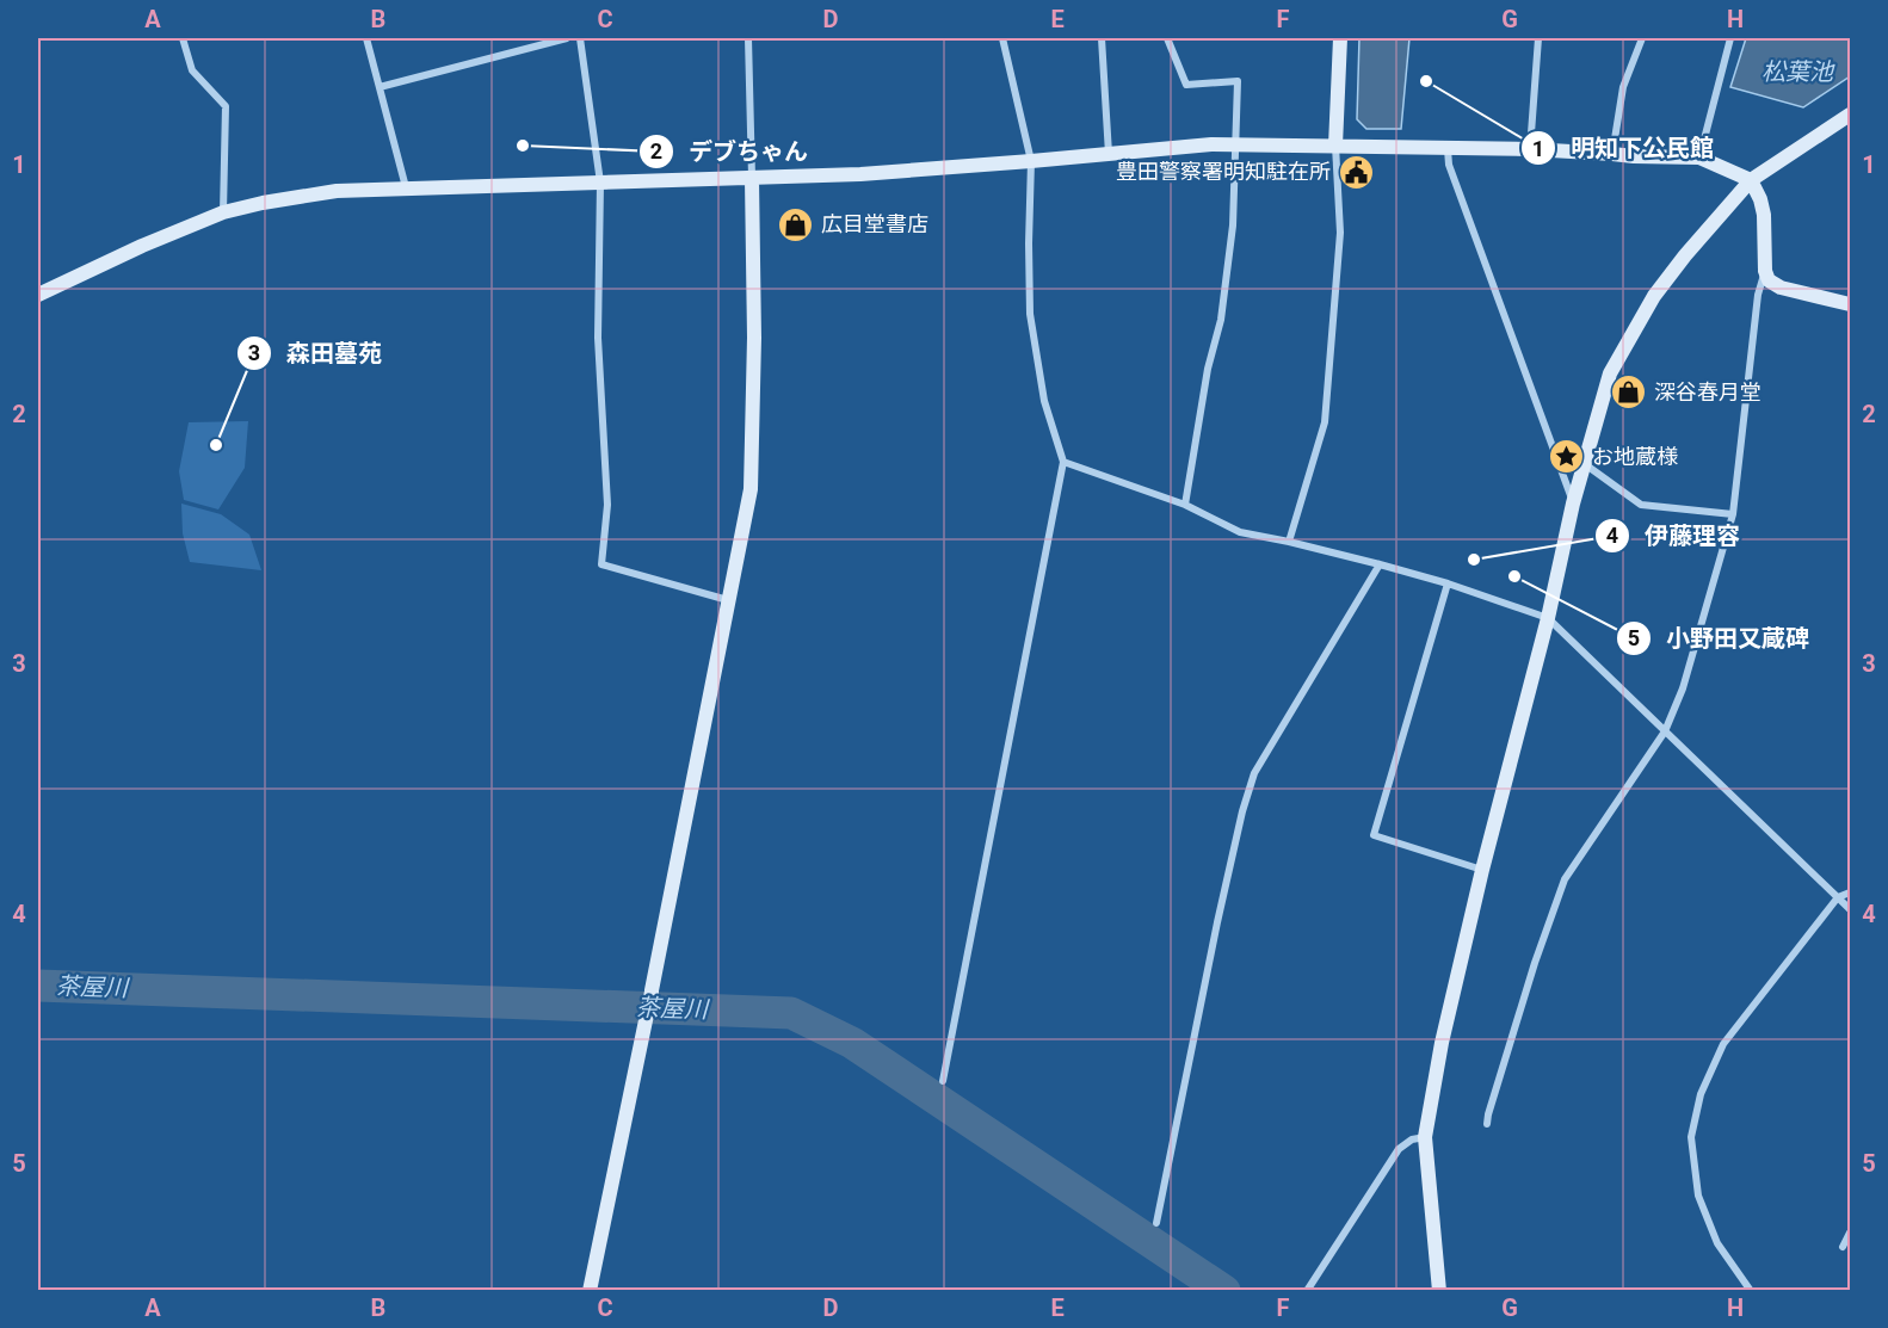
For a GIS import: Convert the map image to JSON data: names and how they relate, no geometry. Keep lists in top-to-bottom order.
{
  "water": ["松葉池", "茶屋川"],
  "places": {
    "other": [
      "明知下公民館",
      "デブちゃん",
      "森田墓苑",
      "伊藤理容",
      "小野田又蔵碑"
    ],
    "public building": ["豊田警察署明知駐在所"],
    "shop": ["広目堂書店", "深谷春月堂"],
    "place": ["お地蔵様"]
  },
  "grid": {
    "columns": [
      "A",
      "B",
      "C",
      "D",
      "E",
      "F",
      "G",
      "H"
    ],
    "rows": [
      "1",
      "2",
      "3",
      "4",
      "5"
    ]
  }
}
